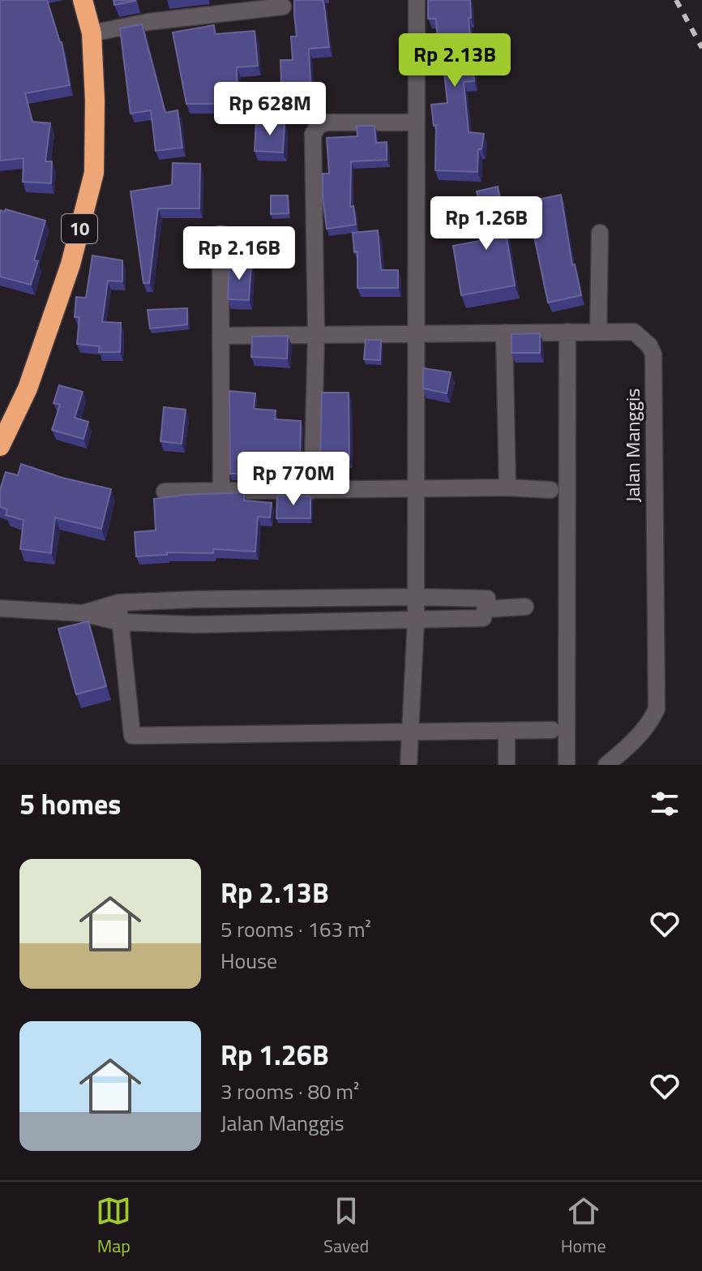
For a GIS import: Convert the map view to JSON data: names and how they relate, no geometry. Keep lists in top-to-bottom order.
{
  "streets": {
    "highway": ["10"],
    "street": ["Jalan Manggis"]
  },
  "page": {
    "price": [
      "Rp 2.13B",
      "Rp 628M",
      "Rp 1.26B",
      "Rp 2.16B",
      "Rp 770M"
    ],
    "heading": "5 homes",
    "list": [
      {
        "name": "Rp 2.13B",
        "note": "5 rooms · 163 m² · House"
      },
      {
        "name": "Rp 1.26B",
        "note": "3 rooms · 80 m² · Jalan Manggis"
      }
    ],
    "tabs": ["Map", "Saved", "Home"]
  }
}
